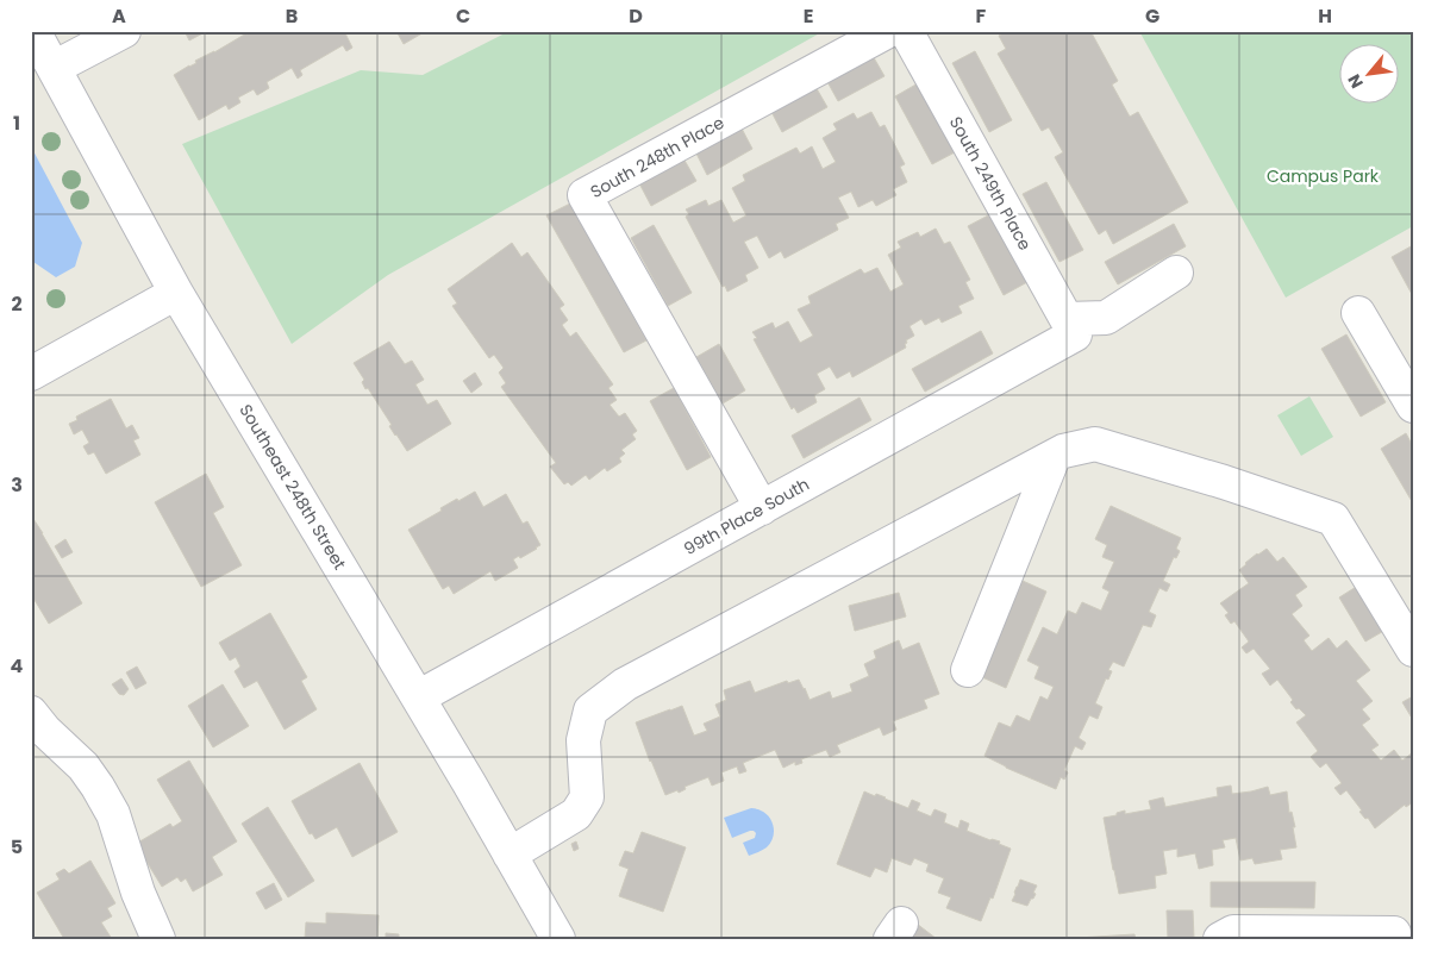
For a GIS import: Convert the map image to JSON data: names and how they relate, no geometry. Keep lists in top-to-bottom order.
{
  "streets": {
    "street": [
      "South 248th Place",
      "South 249th Place",
      "Southeast 248th Street",
      "99th Place South"
    ]
  },
  "crossings": [
    ["South 248th Place", "99th Place South"],
    ["South 249th Place", "99th Place South"],
    ["Southeast 248th Street", "99th Place South"]
  ],
  "parks": ["Campus Park"],
  "north": "bottom left",
  "grid": {
    "columns": [
      "A",
      "B",
      "C",
      "D",
      "E",
      "F",
      "G",
      "H"
    ],
    "rows": [
      "1",
      "2",
      "3",
      "4",
      "5"
    ]
  }
}
